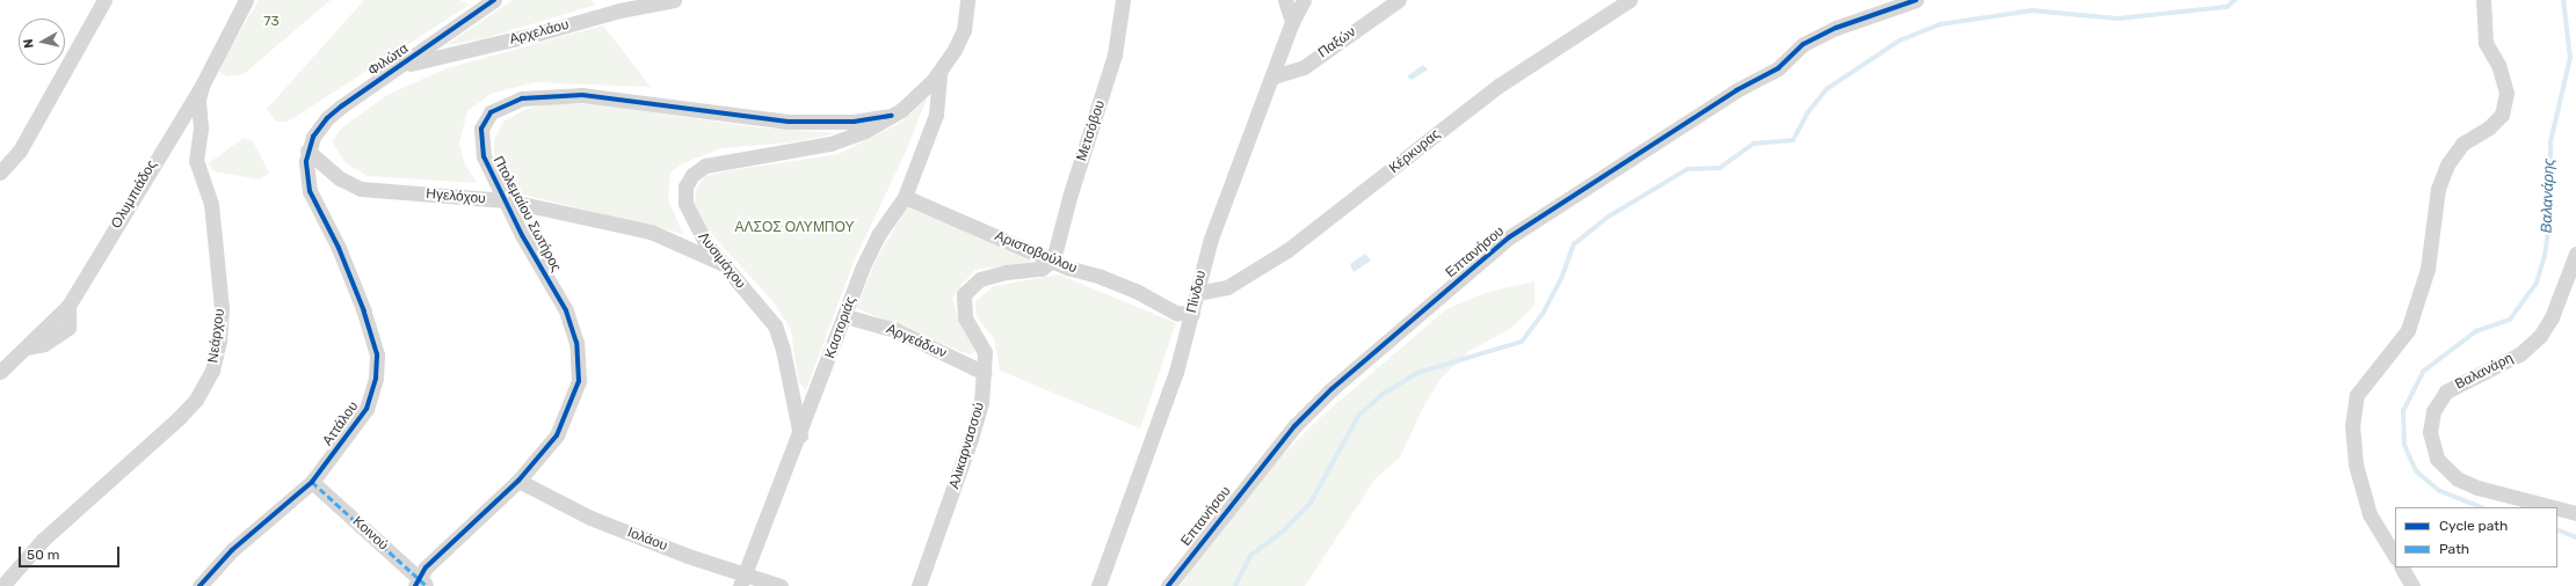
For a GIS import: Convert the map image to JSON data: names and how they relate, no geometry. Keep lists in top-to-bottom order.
{
  "streets": {
    "street": [
      "Αρχελάου",
      "Παξών",
      "Φιλώτα",
      "Μετσόβου",
      "Κέρκυρας",
      "Ολυμπιάδος",
      "Ηγελόχου",
      "Πτολεμαίου Σωτήρος",
      "Αριστοβούλου",
      "Επτανήσου",
      "Λυσιμάχου",
      "Πίνδου",
      "Καστοριάς",
      "Νεάρχου",
      "Αργεάδων",
      "Βαλανάρη",
      "Αττάλου",
      "Αλικαρνασσού",
      "Κοινού",
      "Ιολάου"
    ]
  },
  "crossings": [
    ["Αρχελάου", "Φιλώτα"],
    ["Παξών", "Πίνδου"],
    ["Φιλώτα", "Ηγελόχου"],
    ["Φιλώτα", "Αττάλου"],
    ["Μετσόβου", "Αριστοβούλου"],
    ["Μετσόβου", "Αλικαρνασσού"],
    ["Κέρκυρας", "Πίνδου"],
    ["Ολυμπιάδος", "Νεάρχου"],
    ["Ηγελόχου", "Πτολεμαίου Σωτήρος"],
    ["Ηγελόχου", "Λυσιμάχου"],
    ["Ηγελόχου", "Αττάλου"],
    ["Πτολεμαίου Σωτήρος", "Λυσιμάχου"],
    ["Πτολεμαίου Σωτήρος", "Καστοριάς"],
    ["Πτολεμαίου Σωτήρος", "Κοινού"],
    ["Πτολεμαίου Σωτήρος", "Ιολάου"],
    ["Αριστοβούλου", "Πίνδου"],
    ["Αριστοβούλου", "Καστοριάς"],
    ["Αριστοβούλου", "Αλικαρνασσού"],
    ["Λυσιμάχου", "Καστοριάς"],
    ["Καστοριάς", "Αργεάδων"],
    ["Καστοριάς", "Ιολάου"],
    ["Αργεάδων", "Αλικαρνασσού"],
    ["Αττάλου", "Κοινού"]
  ],
  "water": ["Βαλανάρης"],
  "parks": ["73", "ΑΛΣΟΣ ΟΛΥΜΠΟΥ"],
  "legend": ["Cycle path", "Path"],
  "scale_bar": "50 m",
  "north": "left"
}
